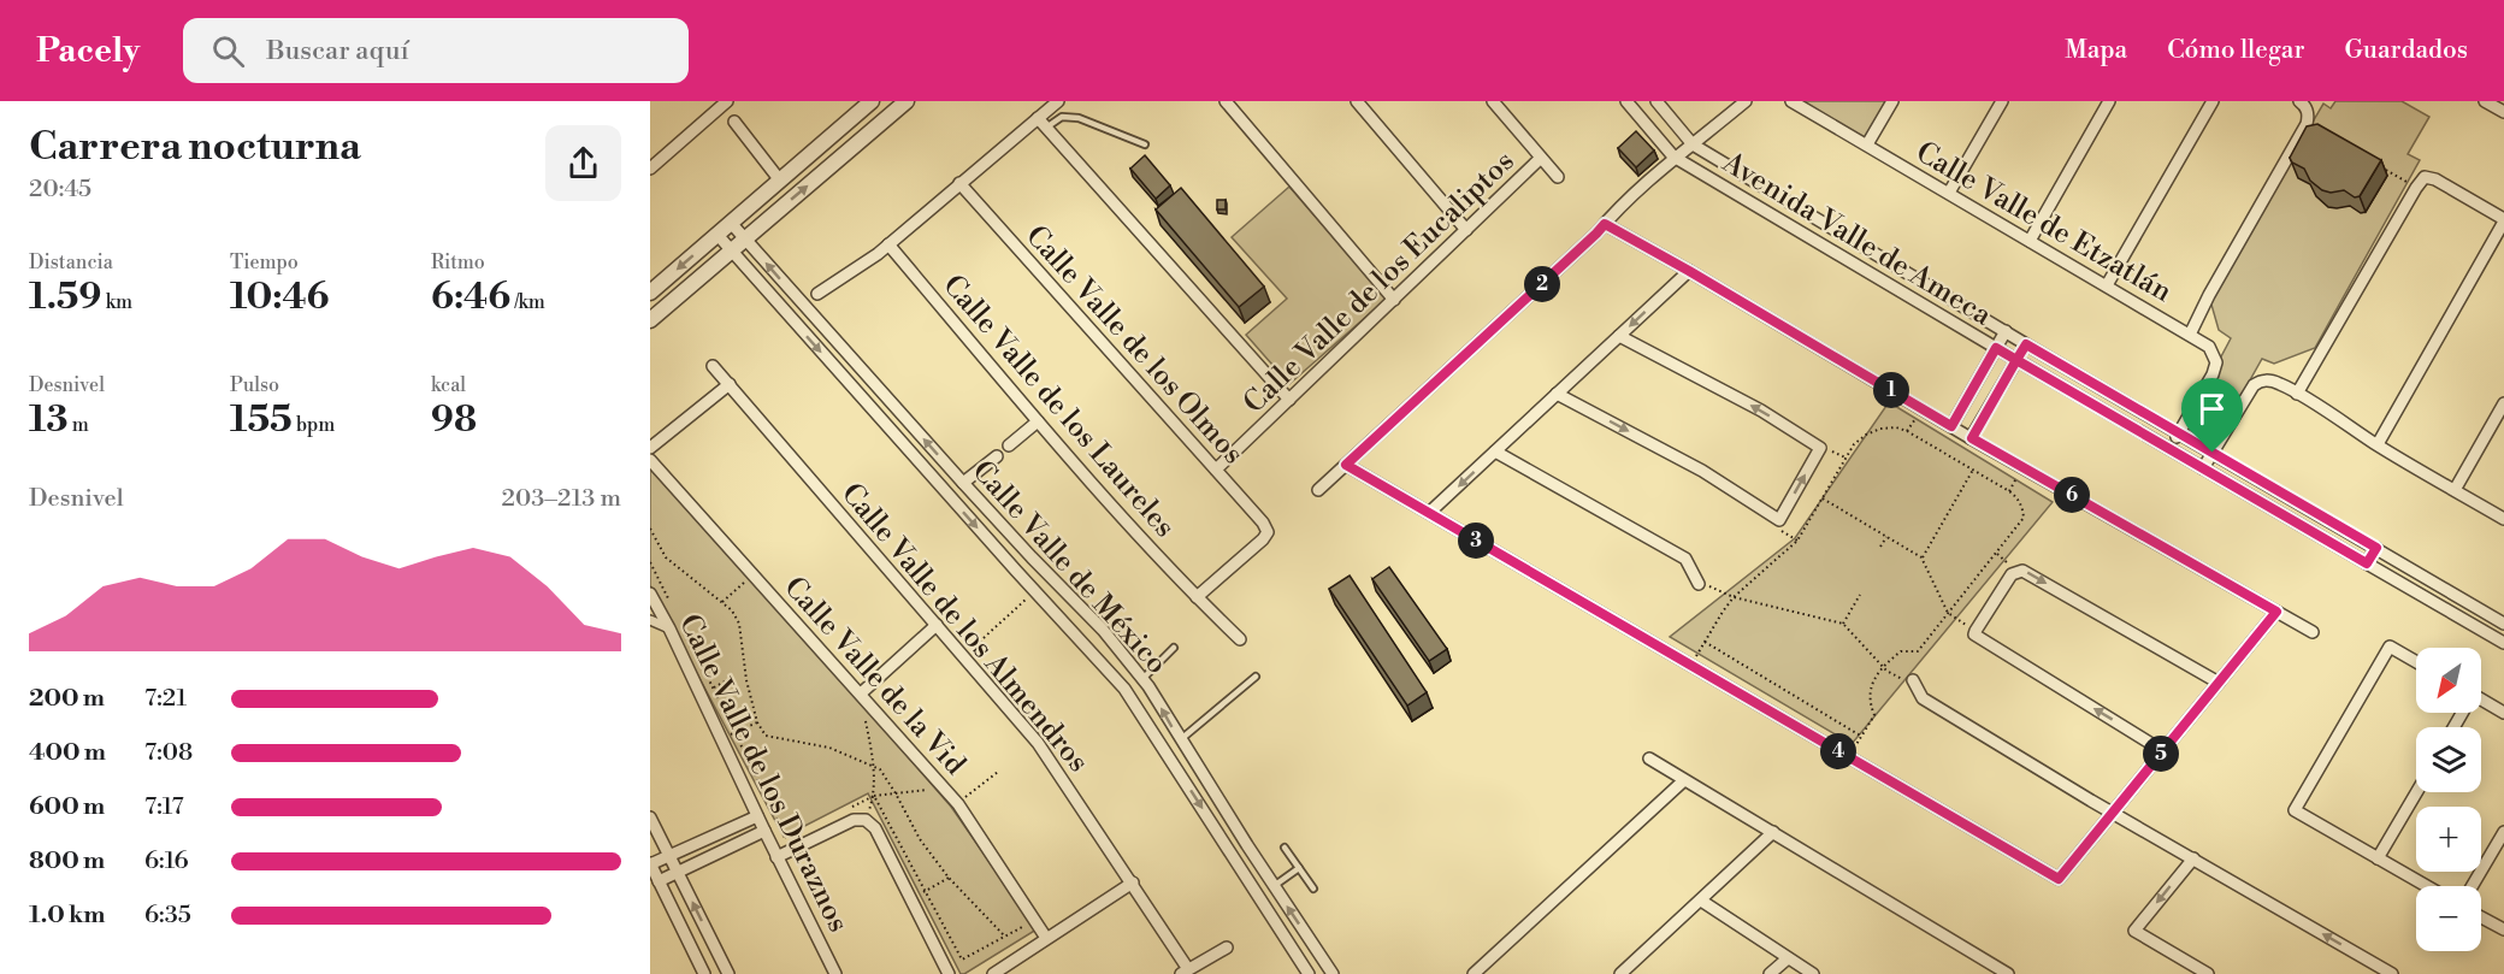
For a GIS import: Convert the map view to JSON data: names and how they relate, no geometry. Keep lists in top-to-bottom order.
{
  "streets": {
    "street": [
      "Calle Valle de Etzatlán",
      "Avenida Valle de Ameca",
      "Calle Valle de los Eucaliptos",
      "Calle Valle de los Olmos",
      "Calle Valle de los Laureles",
      "Calle Valle de México",
      "Calle Valle de los Almendros",
      "Calle Valle de la Vid",
      "Calle Valle de los Duraznos"
    ]
  },
  "crossings": [
    ["Calle Valle de Etzatlán", "Avenida Valle de Ameca"],
    ["Calle Valle de los Eucaliptos", "Calle Valle de los Olmos"],
    ["Calle Valle de los Olmos", "Calle Valle de los Laureles"]
  ],
  "north": "bottom left",
  "page": {
    "header": "Pacely",
    "search": "Buscar aquí",
    "nav": ["Mapa", "Cómo llegar", "Guardados"],
    "heading": ["Carrera nocturna", "20:45"],
    "stats": [
      ["Distancia", "1.59 km"],
      ["Tiempo", "10:46"],
      ["Ritmo", "6:46 /km"],
      ["Desnivel", "13 m"],
      ["Pulso", "155 bpm"],
      ["kcal", "98"]
    ],
    "pins": [
      "2",
      "1",
      "6",
      "3",
      "4",
      "5"
    ],
    "chart": ["Desnivel", "203–213 m"],
    "map_buttons": ["+", "−"],
    "list": [
      {
        "name": "200 m",
        "note": "7:21"
      },
      {
        "name": "400 m",
        "note": "7:08"
      },
      {
        "name": "600 m",
        "note": "7:17"
      },
      {
        "name": "800 m",
        "note": "6:16"
      },
      {
        "name": "1.0 km",
        "note": "6:35"
      }
    ]
  }
}
